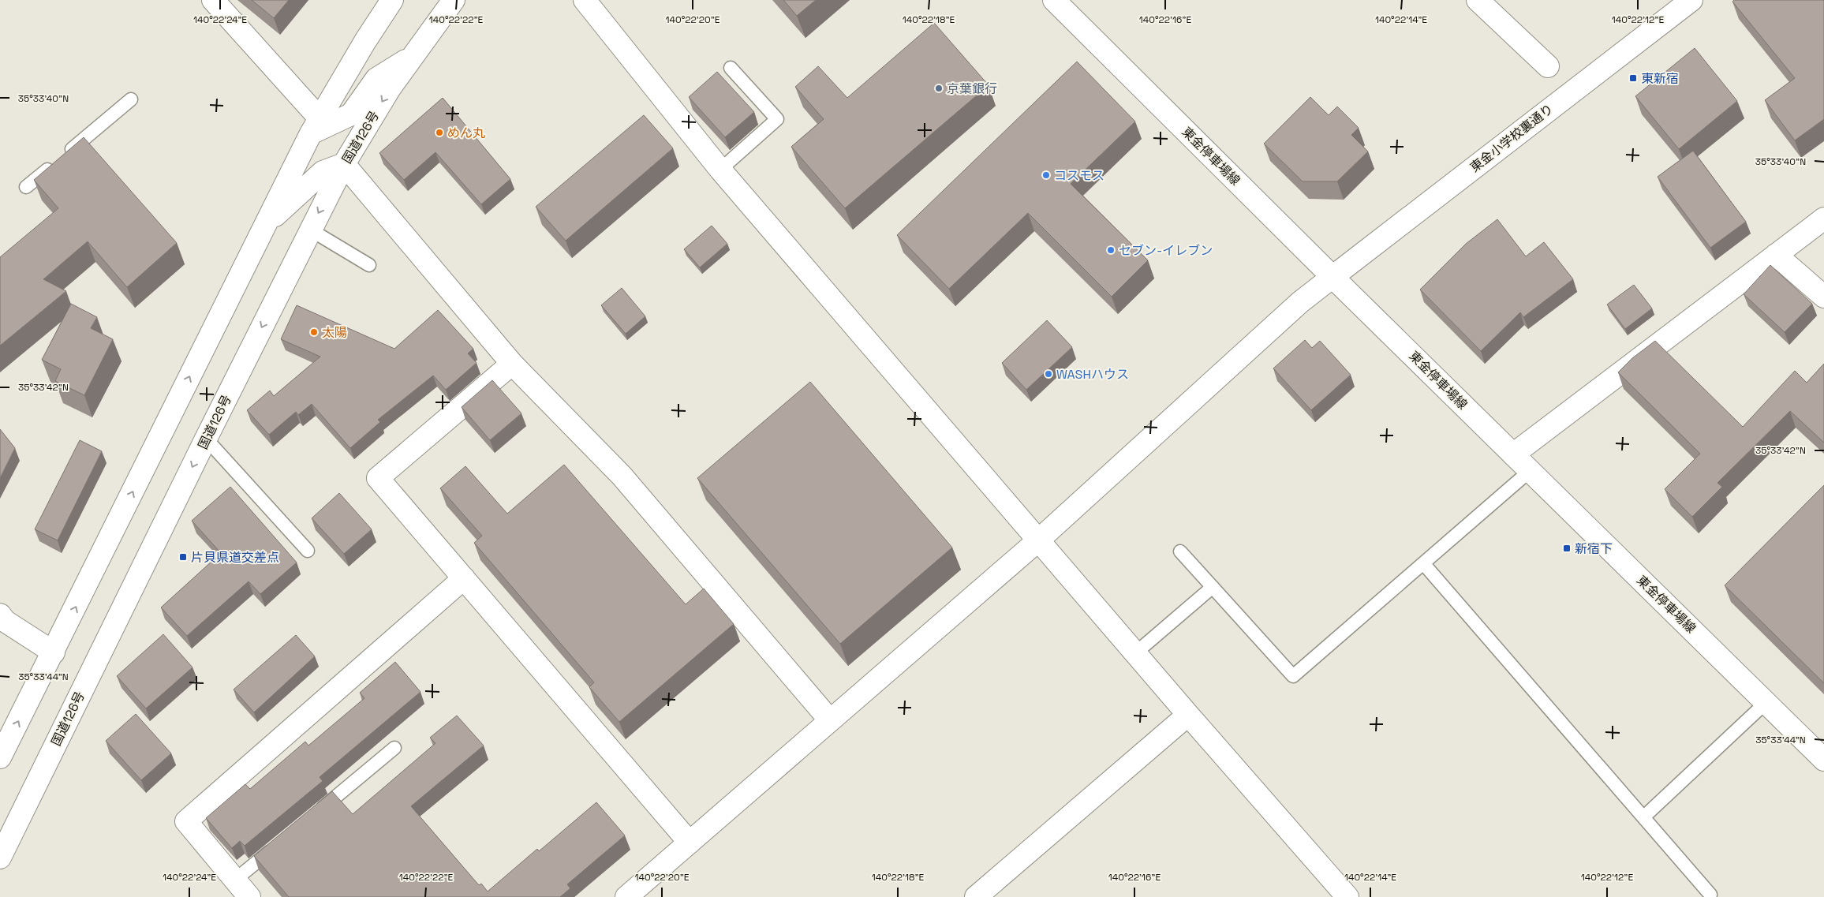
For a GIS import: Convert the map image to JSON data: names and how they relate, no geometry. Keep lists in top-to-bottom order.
{
  "streets": {
    "main road": ["国道126号", "東金小学校裏通り", "東金停車場線"]
  },
  "crossings": [
    ["東金小学校裏通り", "東金停車場線"]
  ],
  "places": {
    "transit": ["東新宿", "新宿下", "片貝県道交差点"],
    "other": [
      "京葉銀行",
      "めん丸",
      "コスモス",
      "セブン-イレブン",
      "太陽",
      "WASHハウス"
    ]
  },
  "coordinates": [
    "140°22'24\"E",
    "140°22'22\"E",
    "140°22'20\"E",
    "140°22'18\"E",
    "140°22'16\"E",
    "140°22'14\"E",
    "140°22'12\"E",
    "35°33'40\"N",
    "35°33'42\"N",
    "35°33'44\"N"
  ]
}
